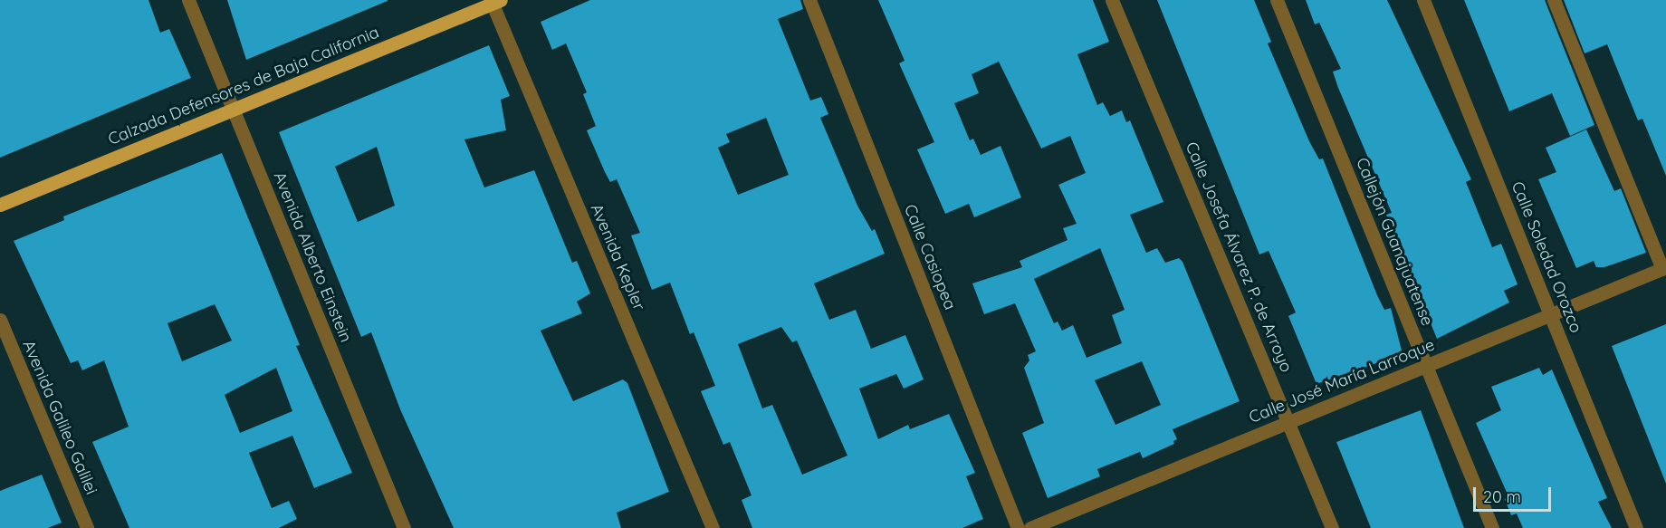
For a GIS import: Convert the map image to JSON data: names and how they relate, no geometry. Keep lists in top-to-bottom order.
{
  "streets": {
    "main road": ["Calzada Defensores de Baja California"],
    "street": [
      "Callejón Guanajuatense",
      "Avenida Alberto Einstein",
      "Avenida Kepler",
      "Calle Casiopea",
      "Calle Josefa Álvarez P. de Arroyo",
      "Calle Soledad Orozco",
      "Calle José María Larroque",
      "Avenida Galileo Galilei"
    ]
  },
  "crossings": [
    ["Calzada Defensores de Baja California", "Avenida Alberto Einstein"],
    ["Calzada Defensores de Baja California", "Avenida Kepler"],
    ["Callejón Guanajuatense", "Calle José María Larroque"],
    ["Calle Josefa Álvarez P. de Arroyo", "Calle José María Larroque"],
    ["Calle Soledad Orozco", "Calle José María Larroque"]
  ],
  "scale_bar": "20 m"
}
